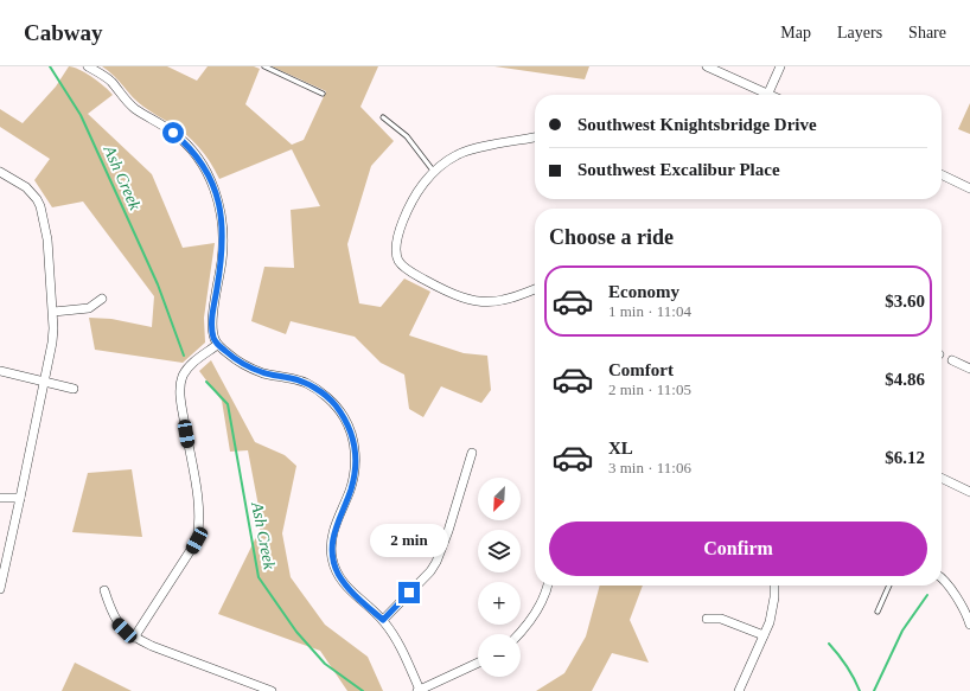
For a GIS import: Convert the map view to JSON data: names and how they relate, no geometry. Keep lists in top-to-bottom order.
{
  "water": ["Ash Creek"],
  "north": "bottom left",
  "page": {
    "header": "Cabway",
    "nav": ["Map", "Layers", "Share"],
    "banner": ["Southwest Knightsbridge Drive", "Southwest Excalibur Place"],
    "heading": "Choose a ride",
    "list": [
      {
        "name": "Economy",
        "note": "1 min · 11:04",
        "value": "$3.60"
      },
      {
        "name": "Comfort",
        "note": "2 min · 11:05",
        "value": "$4.86"
      },
      {
        "name": "XL",
        "note": "3 min · 11:06",
        "value": "$6.12"
      }
    ],
    "map_buttons": ["+", "−"],
    "buttons": "Confirm",
    "bubble": "2 min"
  }
}
